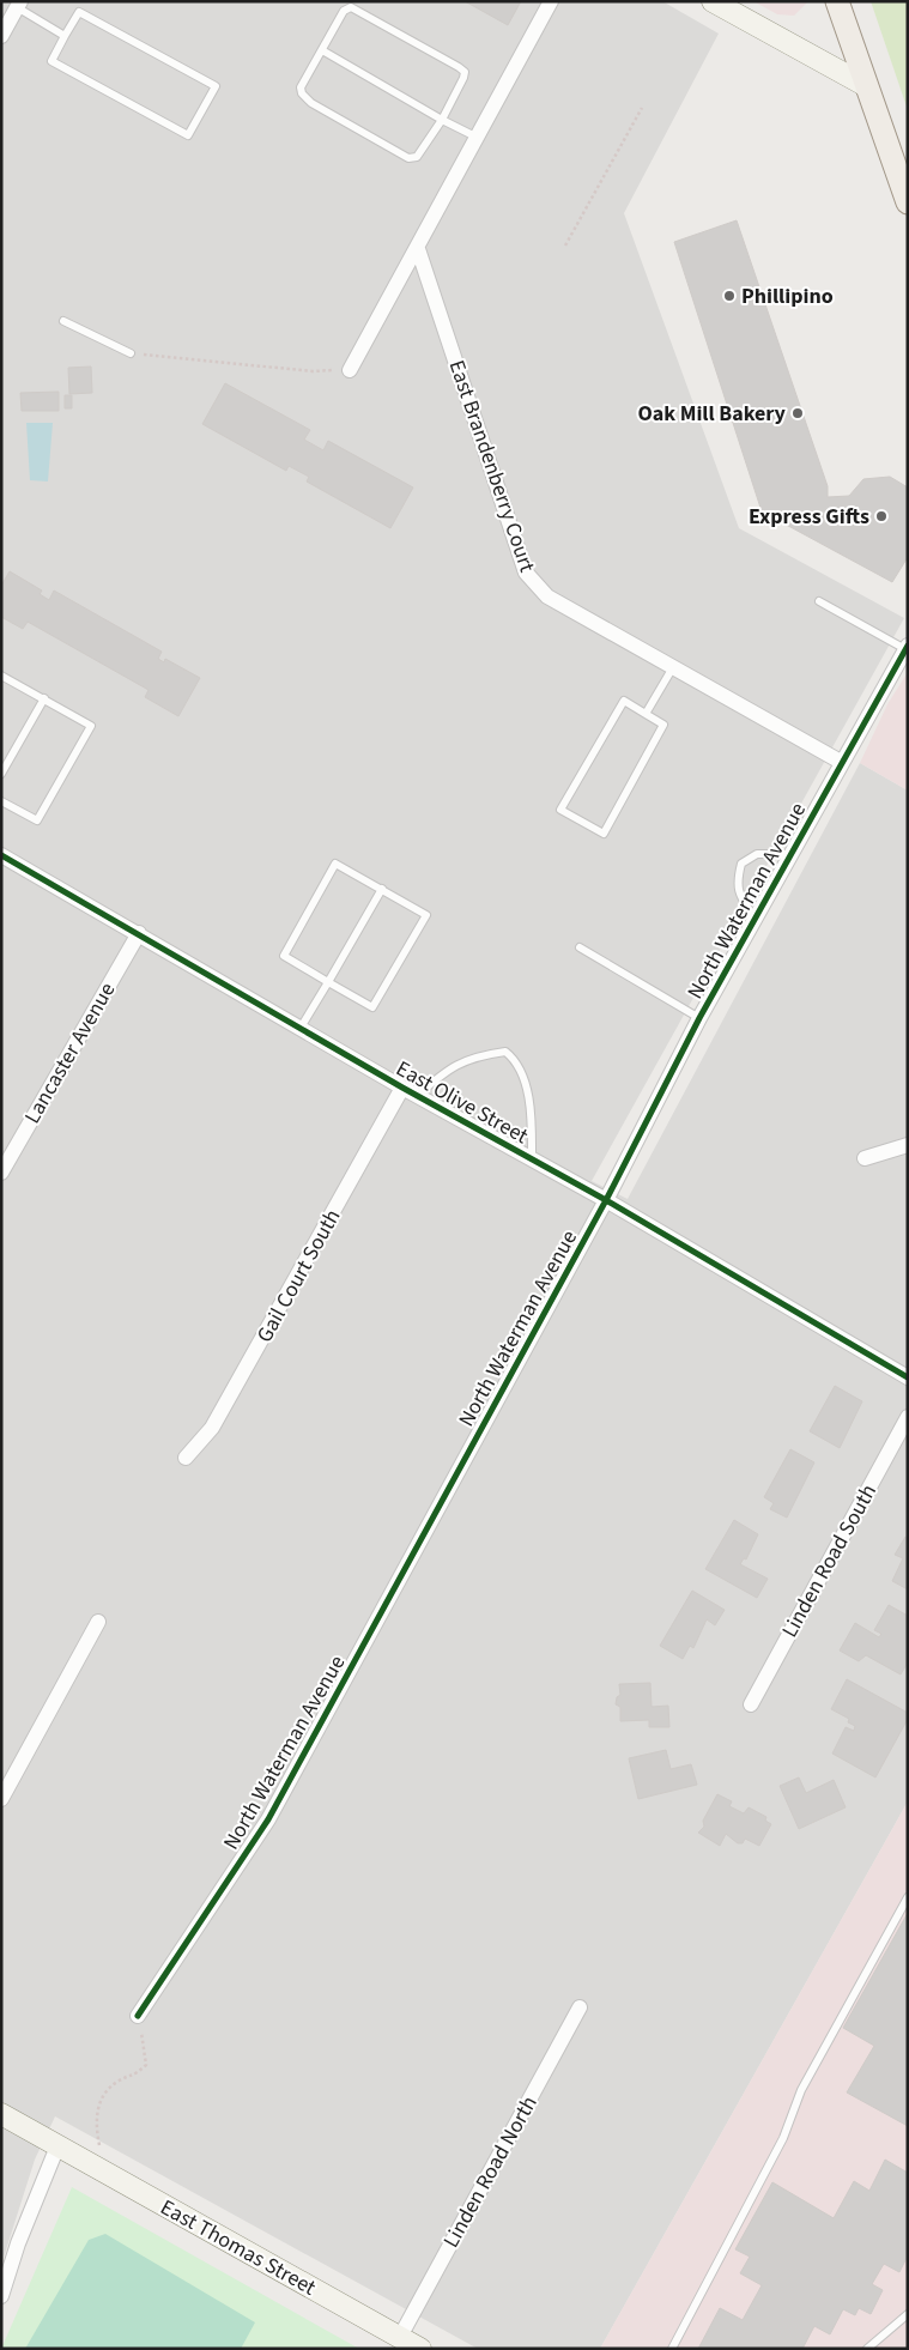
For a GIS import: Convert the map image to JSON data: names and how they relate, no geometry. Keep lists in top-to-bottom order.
{
  "streets": {
    "street": [
      "East Brandenberry Court",
      "North Waterman Avenue",
      "Lancaster Avenue",
      "East Olive Street",
      "Gail Court South",
      "Linden Road South",
      "Linden Road North",
      "East Thomas Street"
    ]
  },
  "crossings": [
    ["East Brandenberry Court", "North Waterman Avenue"],
    ["North Waterman Avenue", "East Olive Street"],
    ["Lancaster Avenue", "East Olive Street"],
    ["East Olive Street", "Gail Court South"],
    ["Linden Road North", "East Thomas Street"]
  ],
  "places": ["Phillipino", "Oak Mill Bakery", "Express Gifts"]
}
